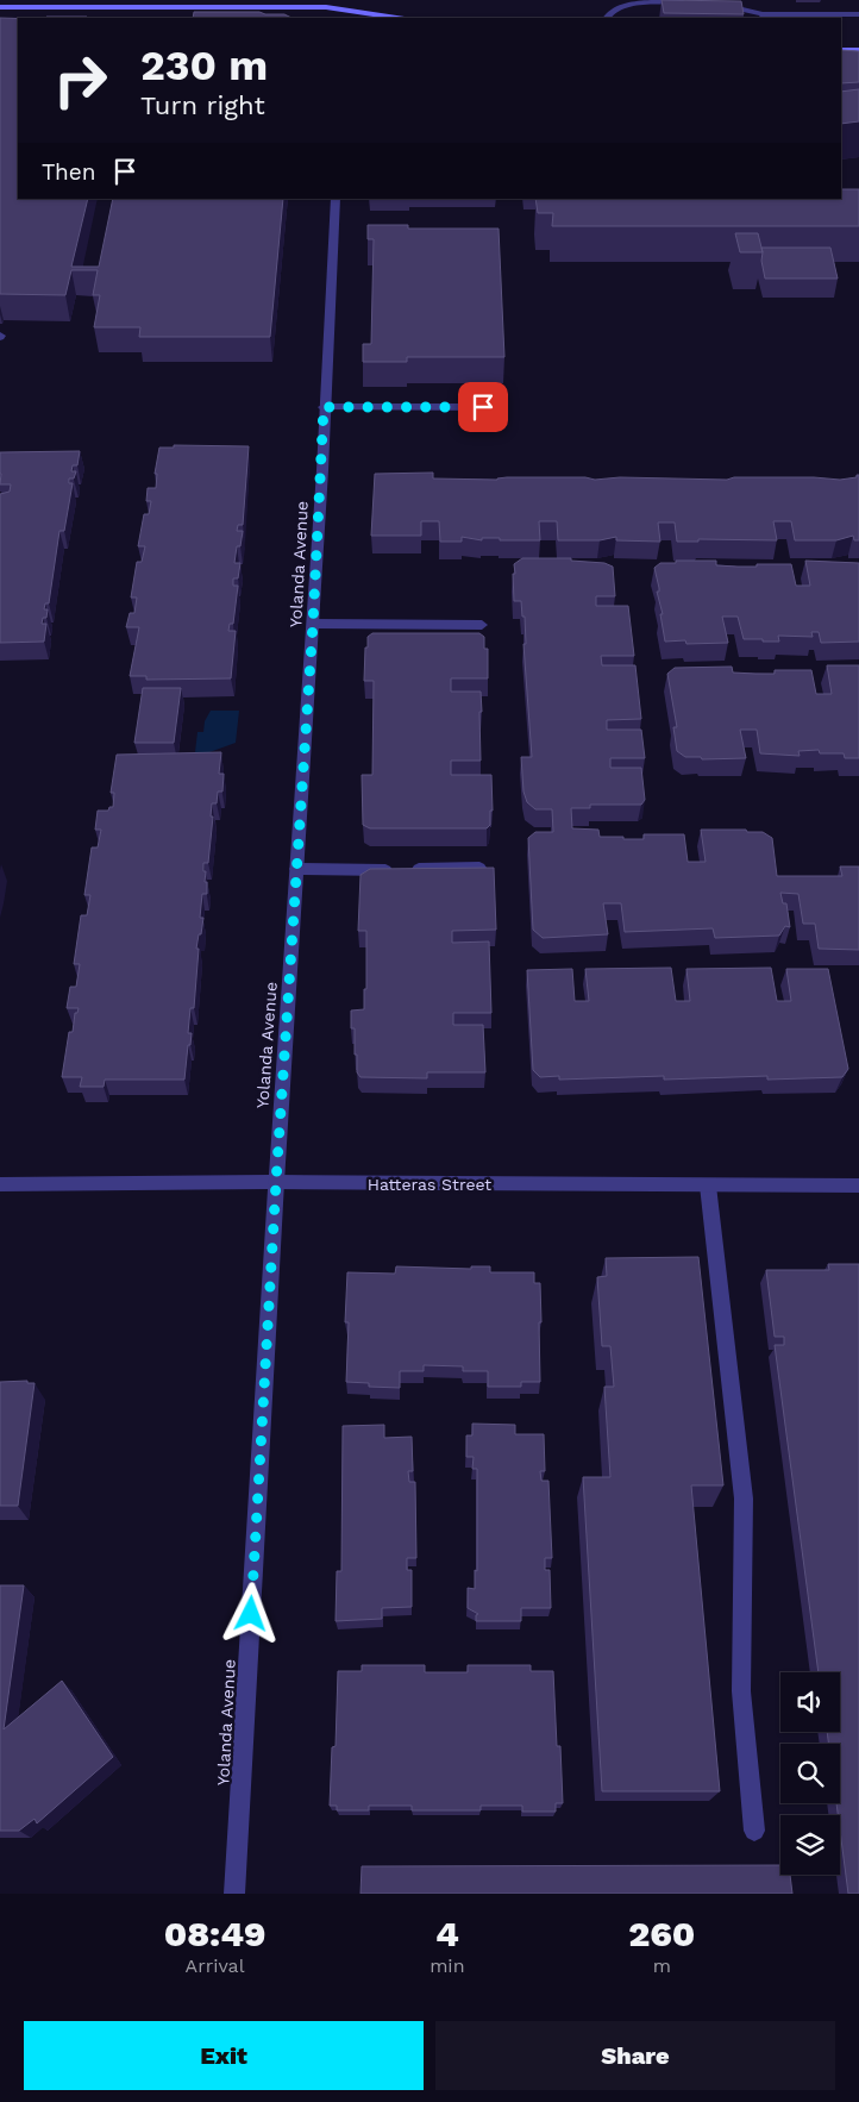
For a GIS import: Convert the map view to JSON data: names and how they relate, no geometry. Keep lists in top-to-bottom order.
{
  "streets": {
    "street": ["Yolanda Avenue", "Hatteras Street"]
  },
  "crossings": [
    ["Yolanda Avenue", "Hatteras Street"]
  ],
  "page": {
    "turn": ["230 m", "Turn right"],
    "then": "Then",
    "eta": [
      "08:49",
      "Arrival",
      "4",
      "min",
      "260",
      "m"
    ],
    "buttons": ["Exit", "Share"]
  }
}
